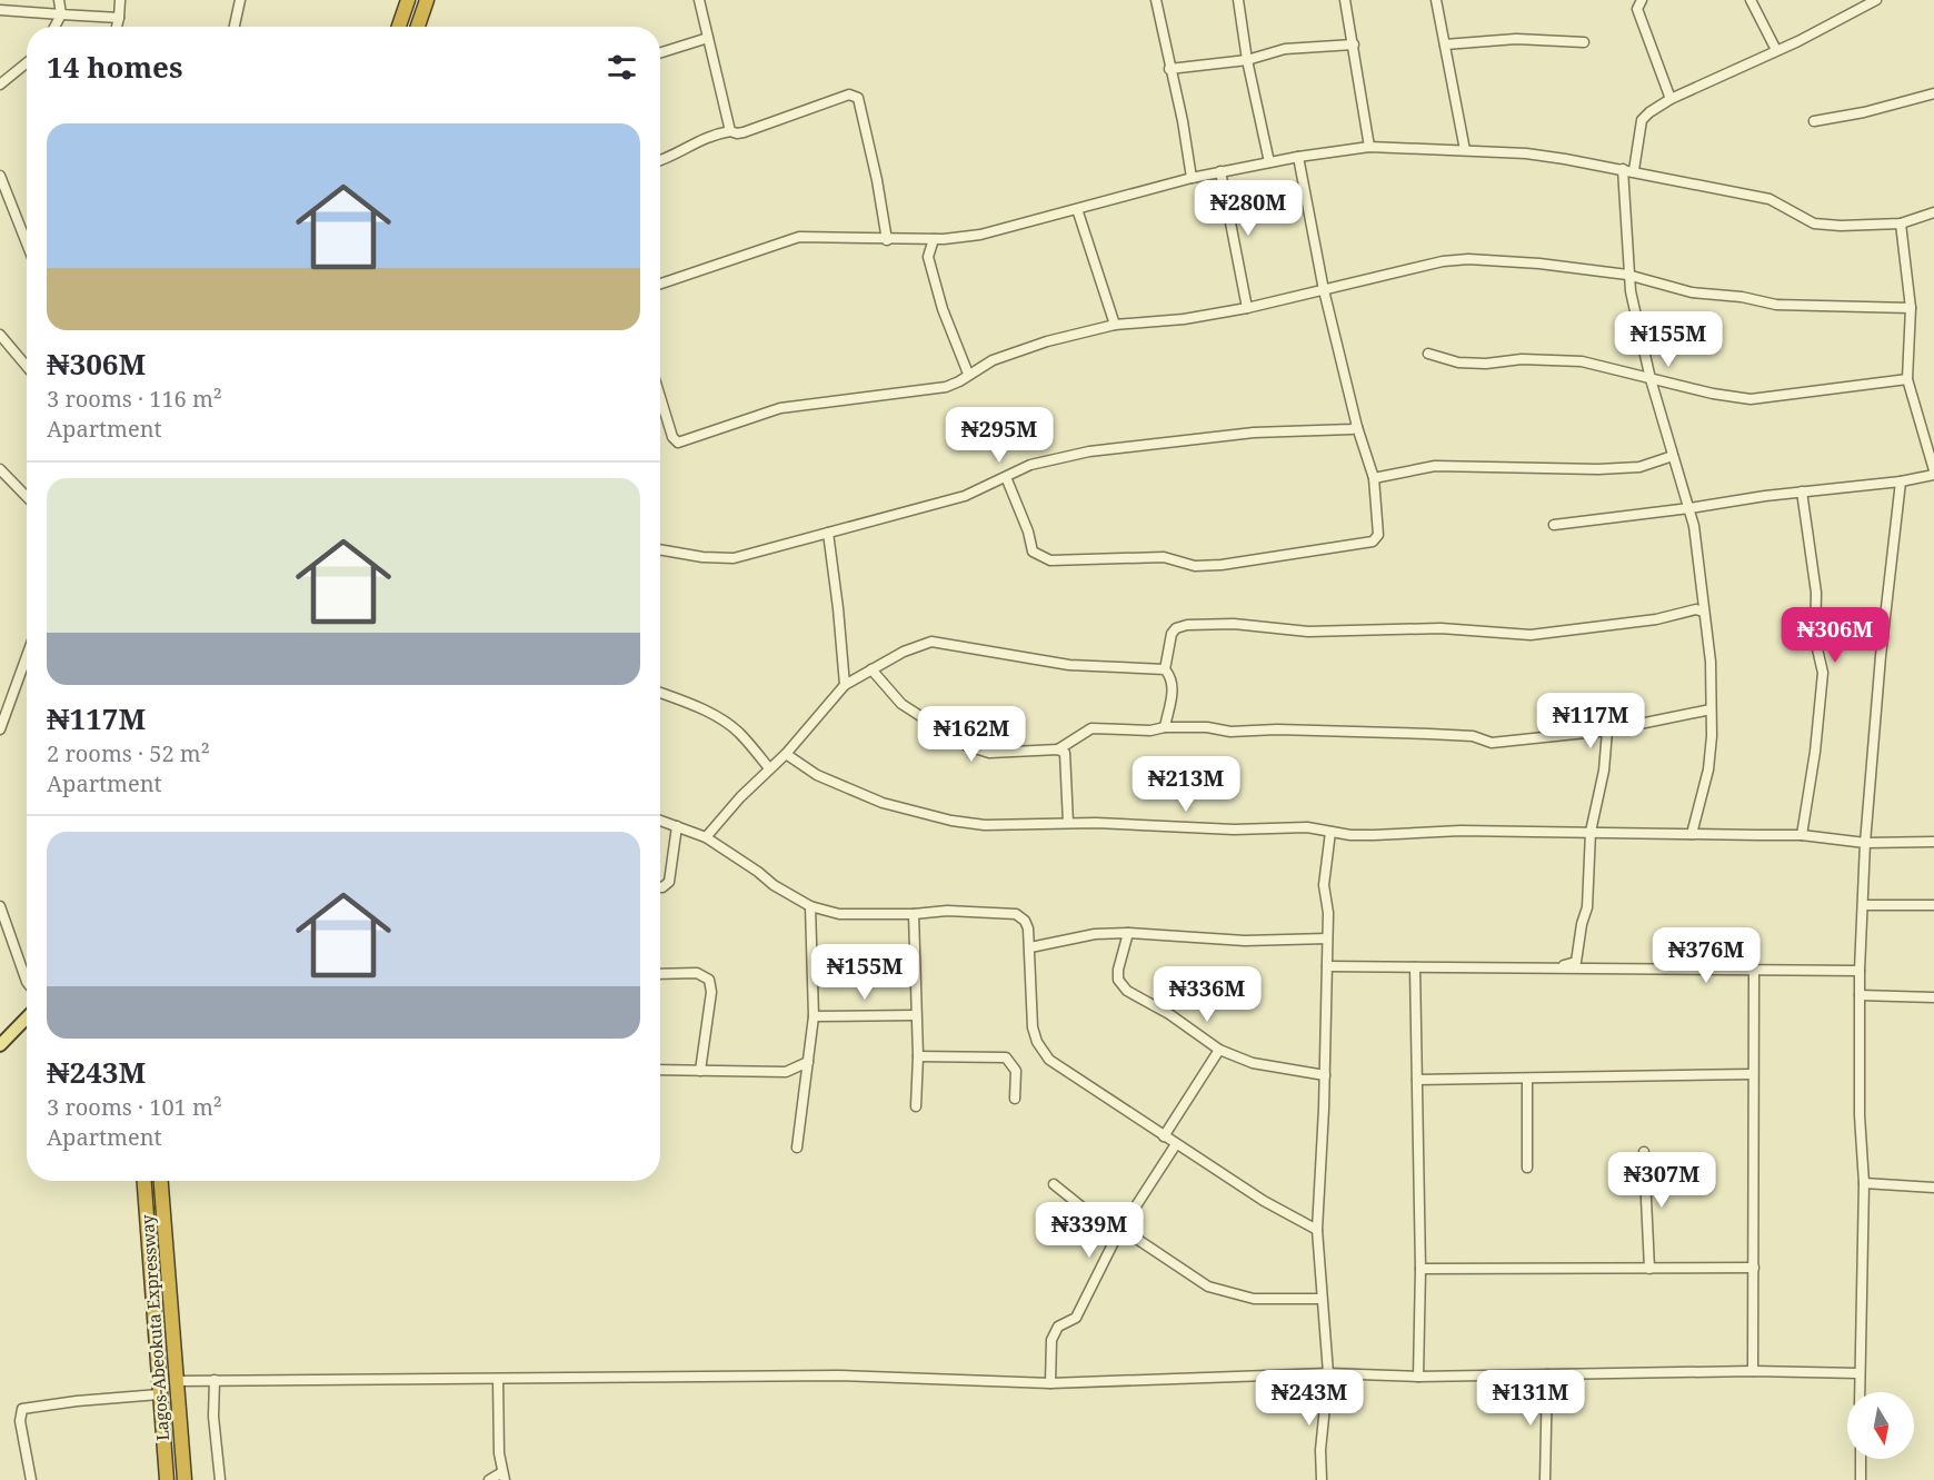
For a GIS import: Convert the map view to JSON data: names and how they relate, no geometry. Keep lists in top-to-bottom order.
{
  "streets": {
    "highway": ["Lagos-Abeokuta Expressway"]
  },
  "north": "bottom",
  "page": {
    "heading": "14 homes",
    "list": [
      {
        "name": "₦306M",
        "note": "3 rooms · 116 m² · Apartment"
      },
      {
        "name": "₦117M",
        "note": "2 rooms · 52 m² · Apartment"
      },
      {
        "name": "₦243M",
        "note": "3 rooms · 101 m² · Apartment"
      }
    ],
    "price": [
      "₦280M",
      "₦155M",
      "₦295M",
      "₦306M",
      "₦117M",
      "₦162M",
      "₦213M",
      "₦376M",
      "₦155M",
      "₦336M",
      "₦307M",
      "₦339M",
      "₦243M",
      "₦131M"
    ]
  }
}
